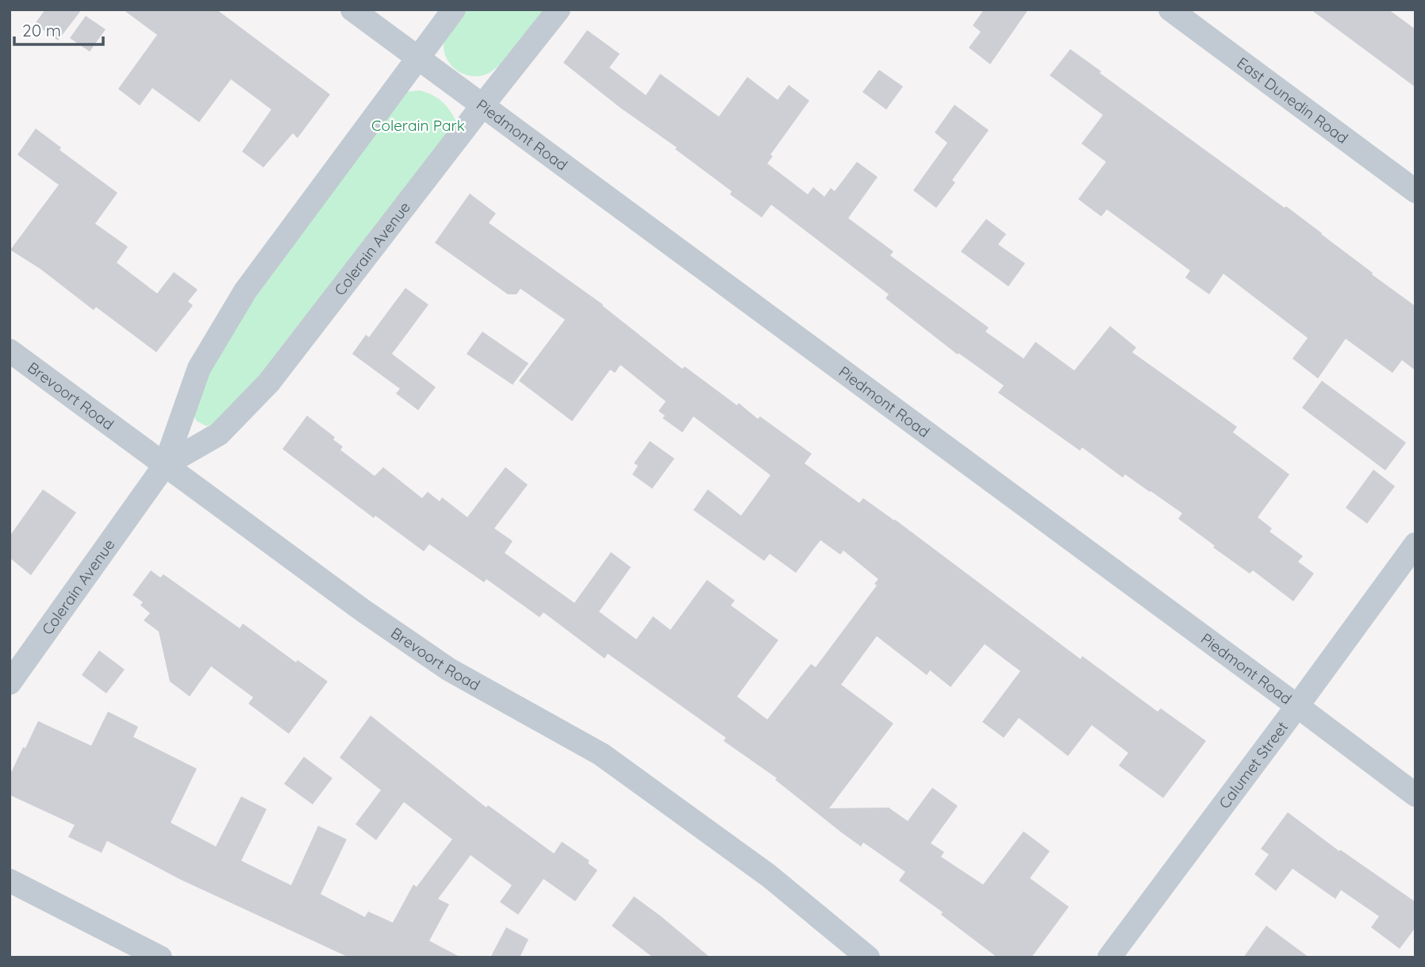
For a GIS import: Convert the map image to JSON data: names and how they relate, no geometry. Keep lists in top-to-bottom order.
{
  "streets": {
    "street": [
      "East Dunedin Road",
      "Piedmont Road",
      "Colerain Avenue",
      "Brevoort Road",
      "Calumet Street"
    ]
  },
  "crossings": [
    ["Piedmont Road", "Colerain Avenue"],
    ["Piedmont Road", "Calumet Street"],
    ["Colerain Avenue", "Brevoort Road"]
  ],
  "parks": ["Colerain Park"],
  "scale_bar": "20 m"
}
